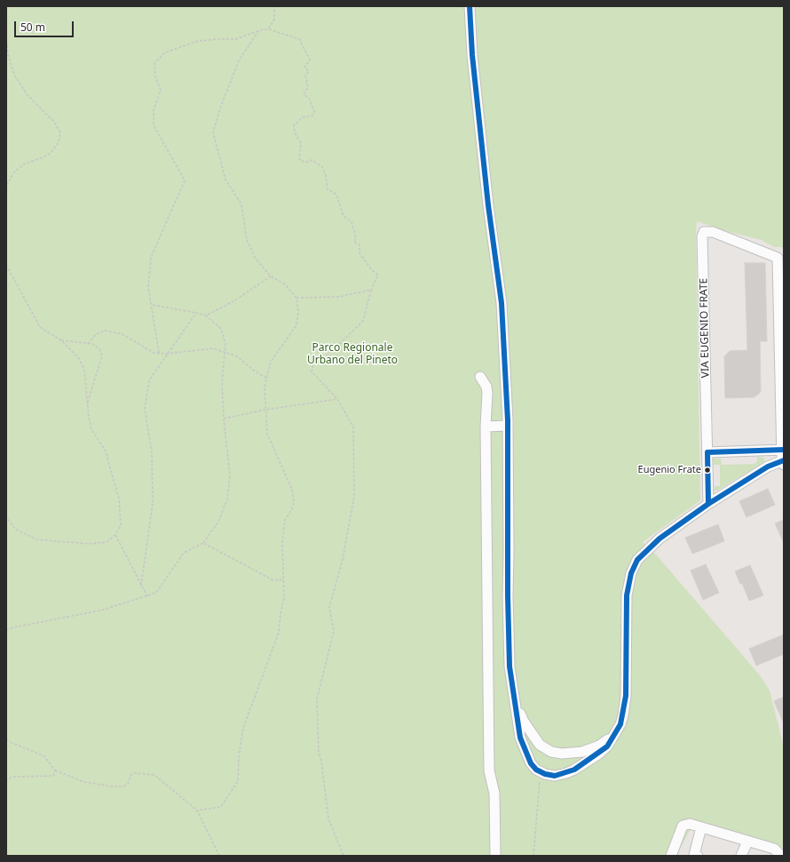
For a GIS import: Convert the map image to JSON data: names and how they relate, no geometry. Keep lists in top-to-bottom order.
{
  "streets": {
    "street": ["VIA EUGENIO FRATE"]
  },
  "parks": ["Parco Regionale Urbano del Pineto"],
  "places": ["Eugenio Frate"],
  "scale_bar": "50 m"
}
